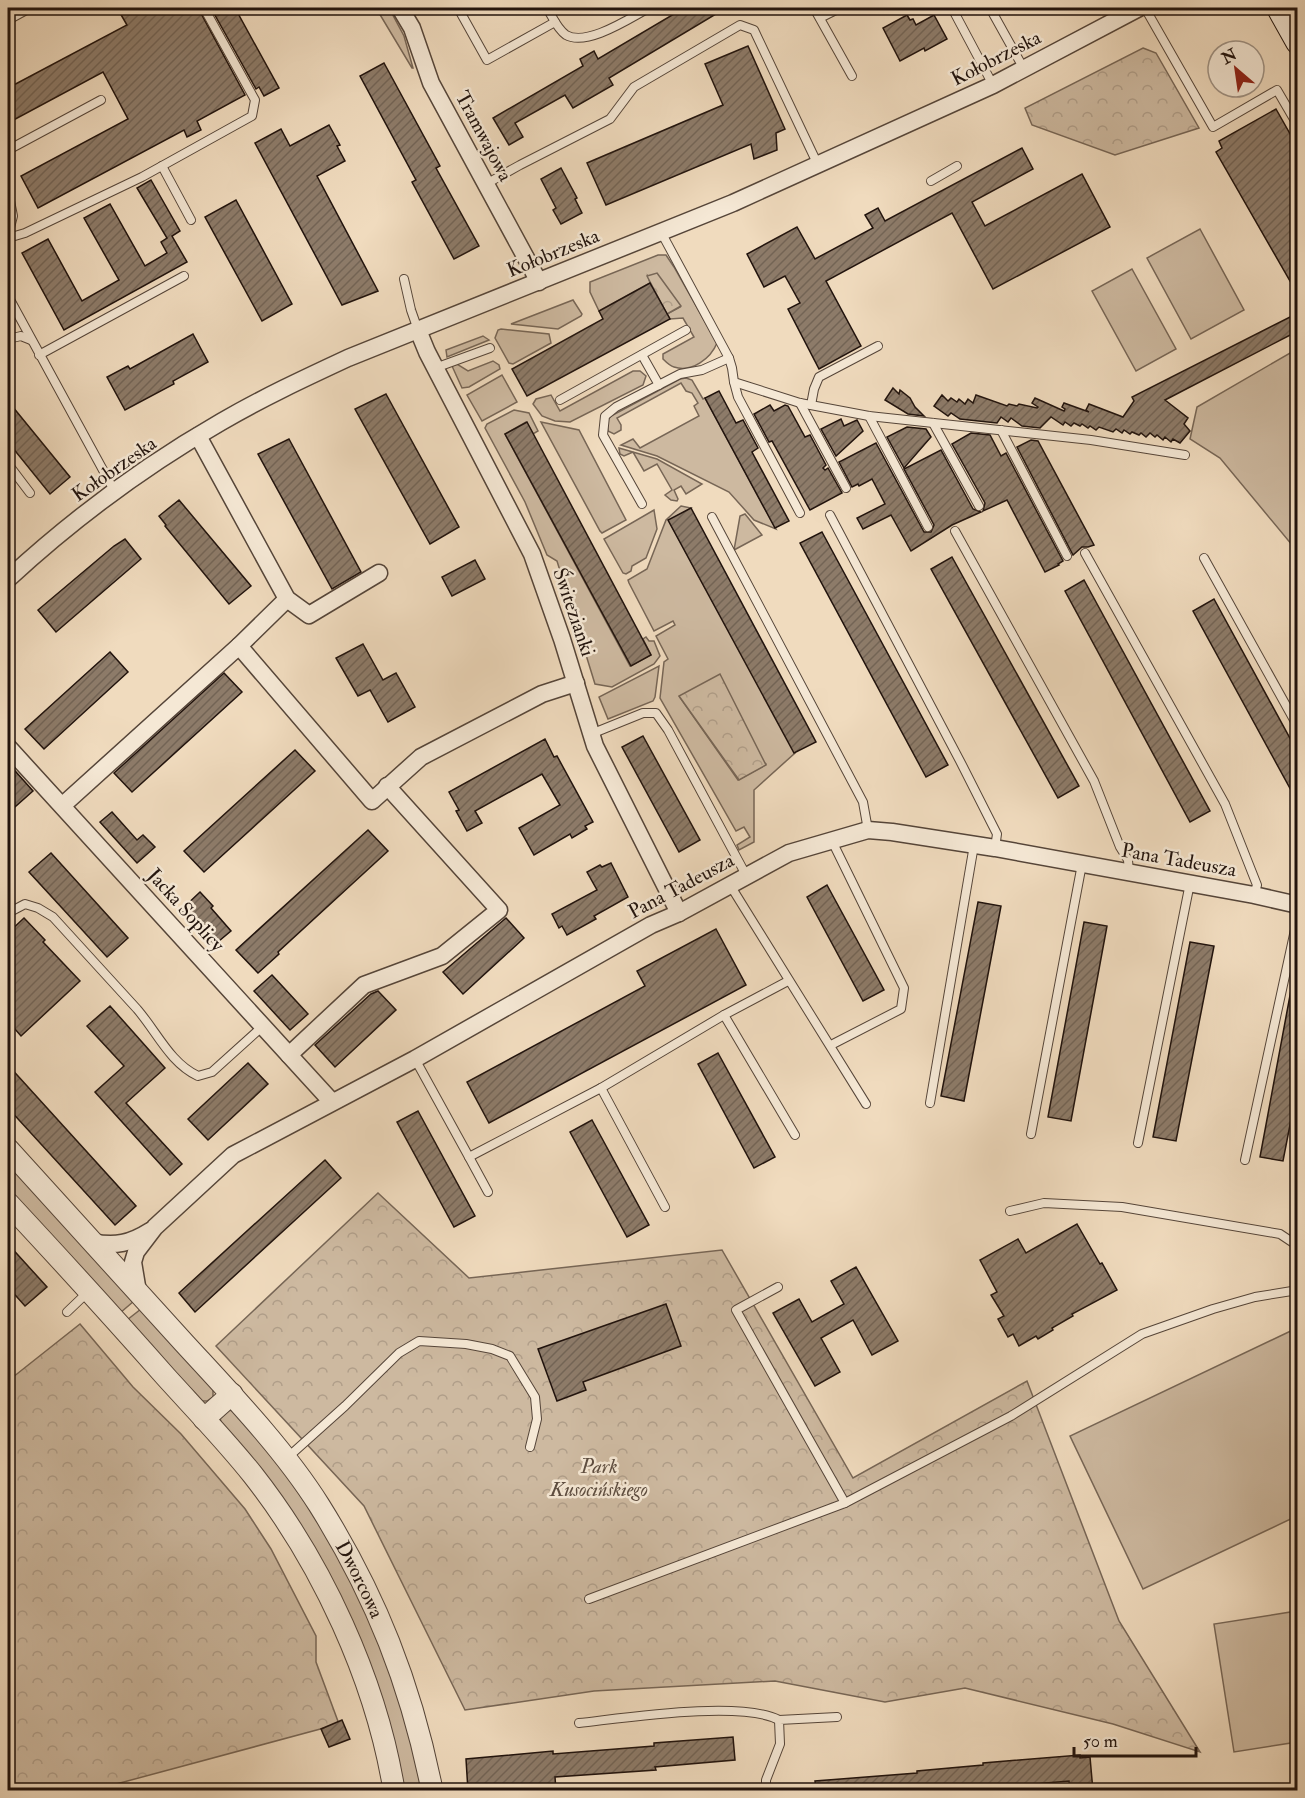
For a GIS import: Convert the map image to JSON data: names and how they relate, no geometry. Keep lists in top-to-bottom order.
{
  "streets": {
    "street": [
      "Kołobrzeska",
      "Tramwajowa",
      "Świtezianki",
      "Pana Tadeusza",
      "Jacka Soplicy",
      "Dworcowa"
    ]
  },
  "crossings": [
    ["Kołobrzeska", "Tramwajowa"],
    ["Kołobrzeska", "Świtezianki"],
    ["Świtezianki", "Pana Tadeusza"],
    ["Pana Tadeusza", "Jacka Soplicy"],
    ["Pana Tadeusza", "Dworcowa"]
  ],
  "parks": ["Park Kusocińskiego"],
  "scale_bar": "50 m",
  "north": "top left"
}
